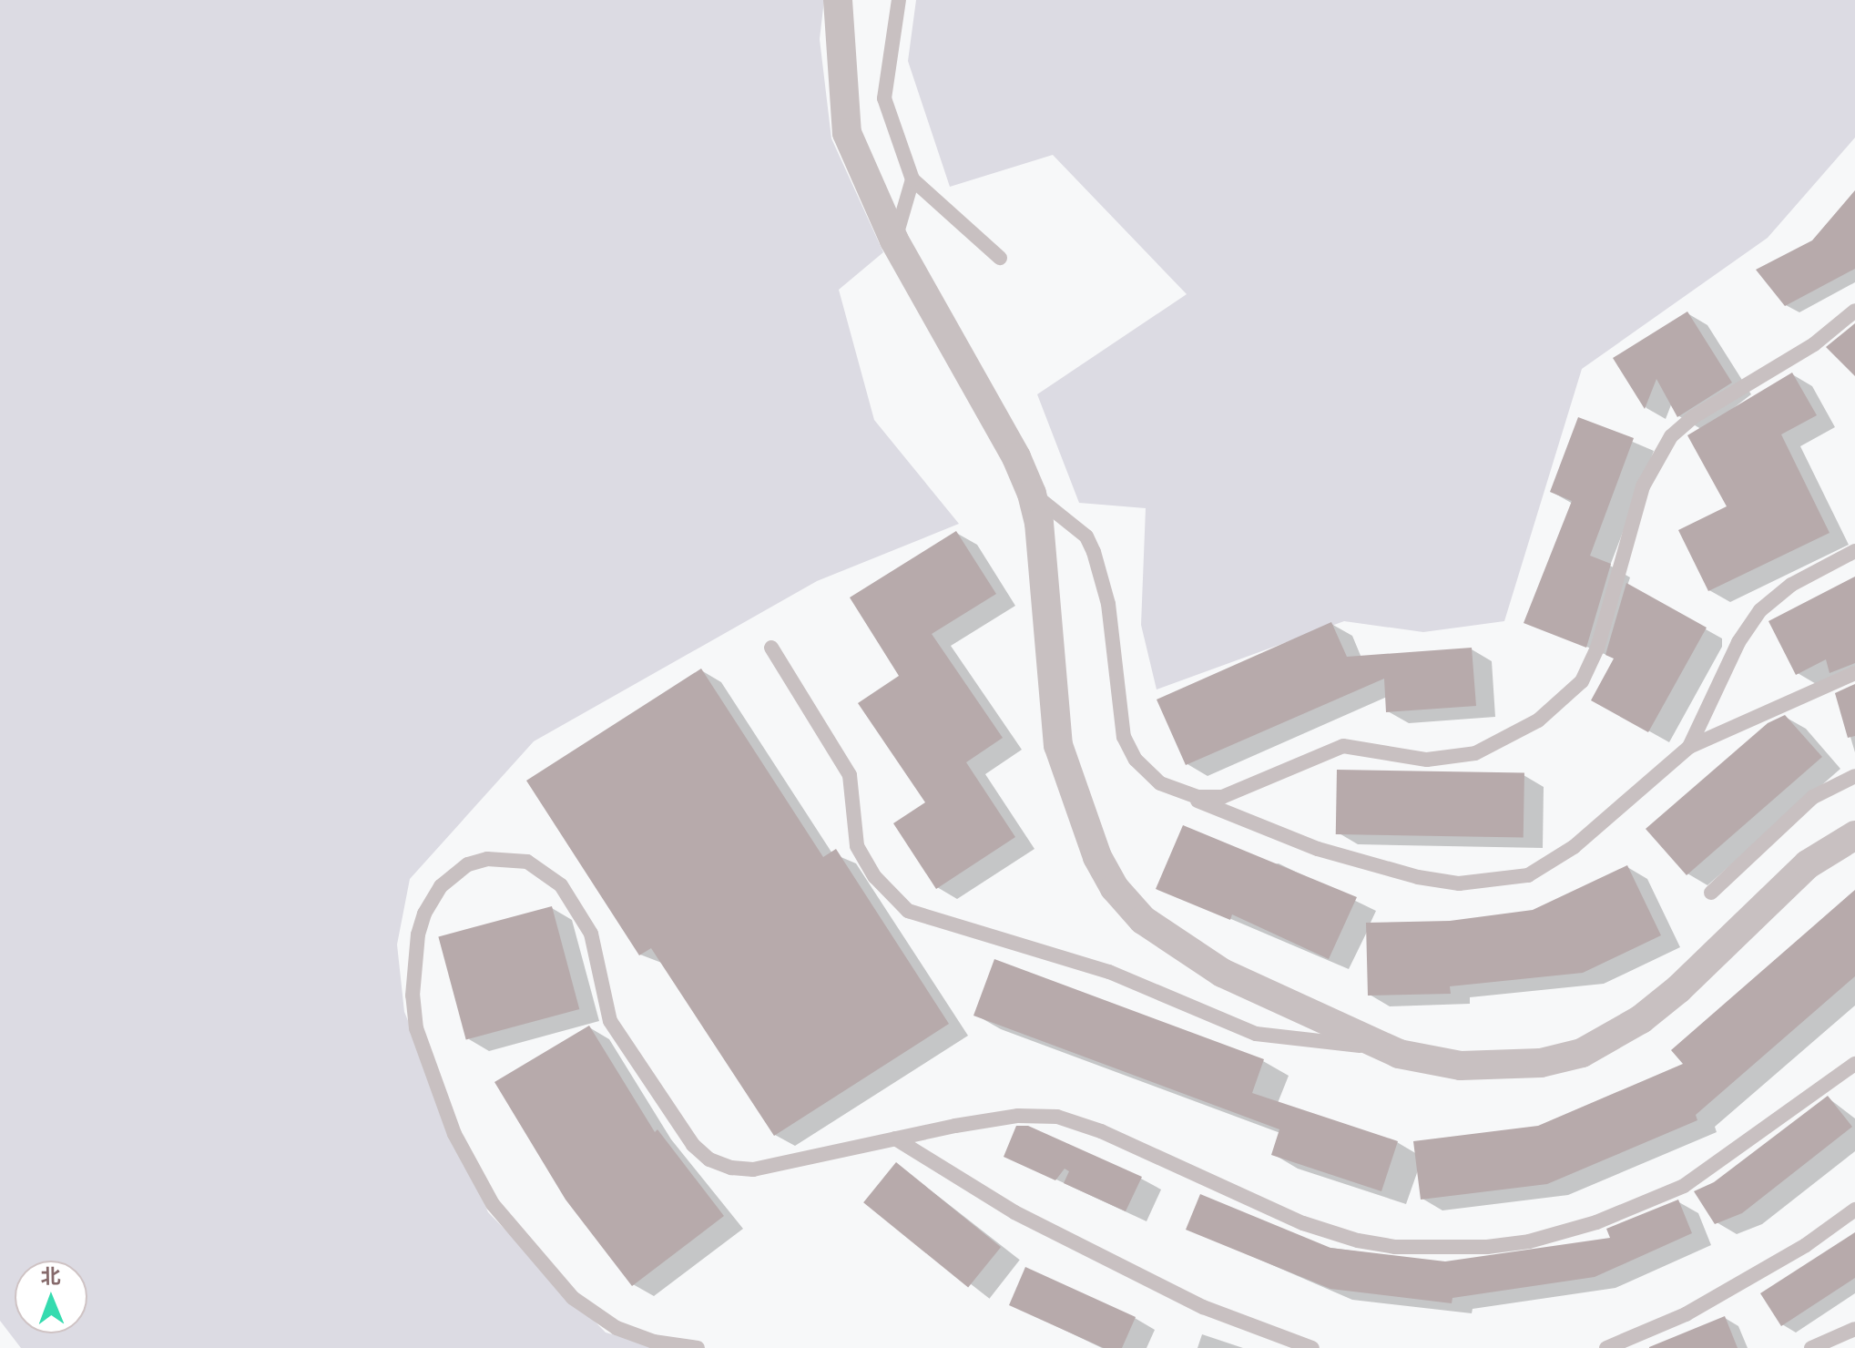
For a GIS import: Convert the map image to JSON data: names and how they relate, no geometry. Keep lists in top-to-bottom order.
{
  "north": "top"
}
